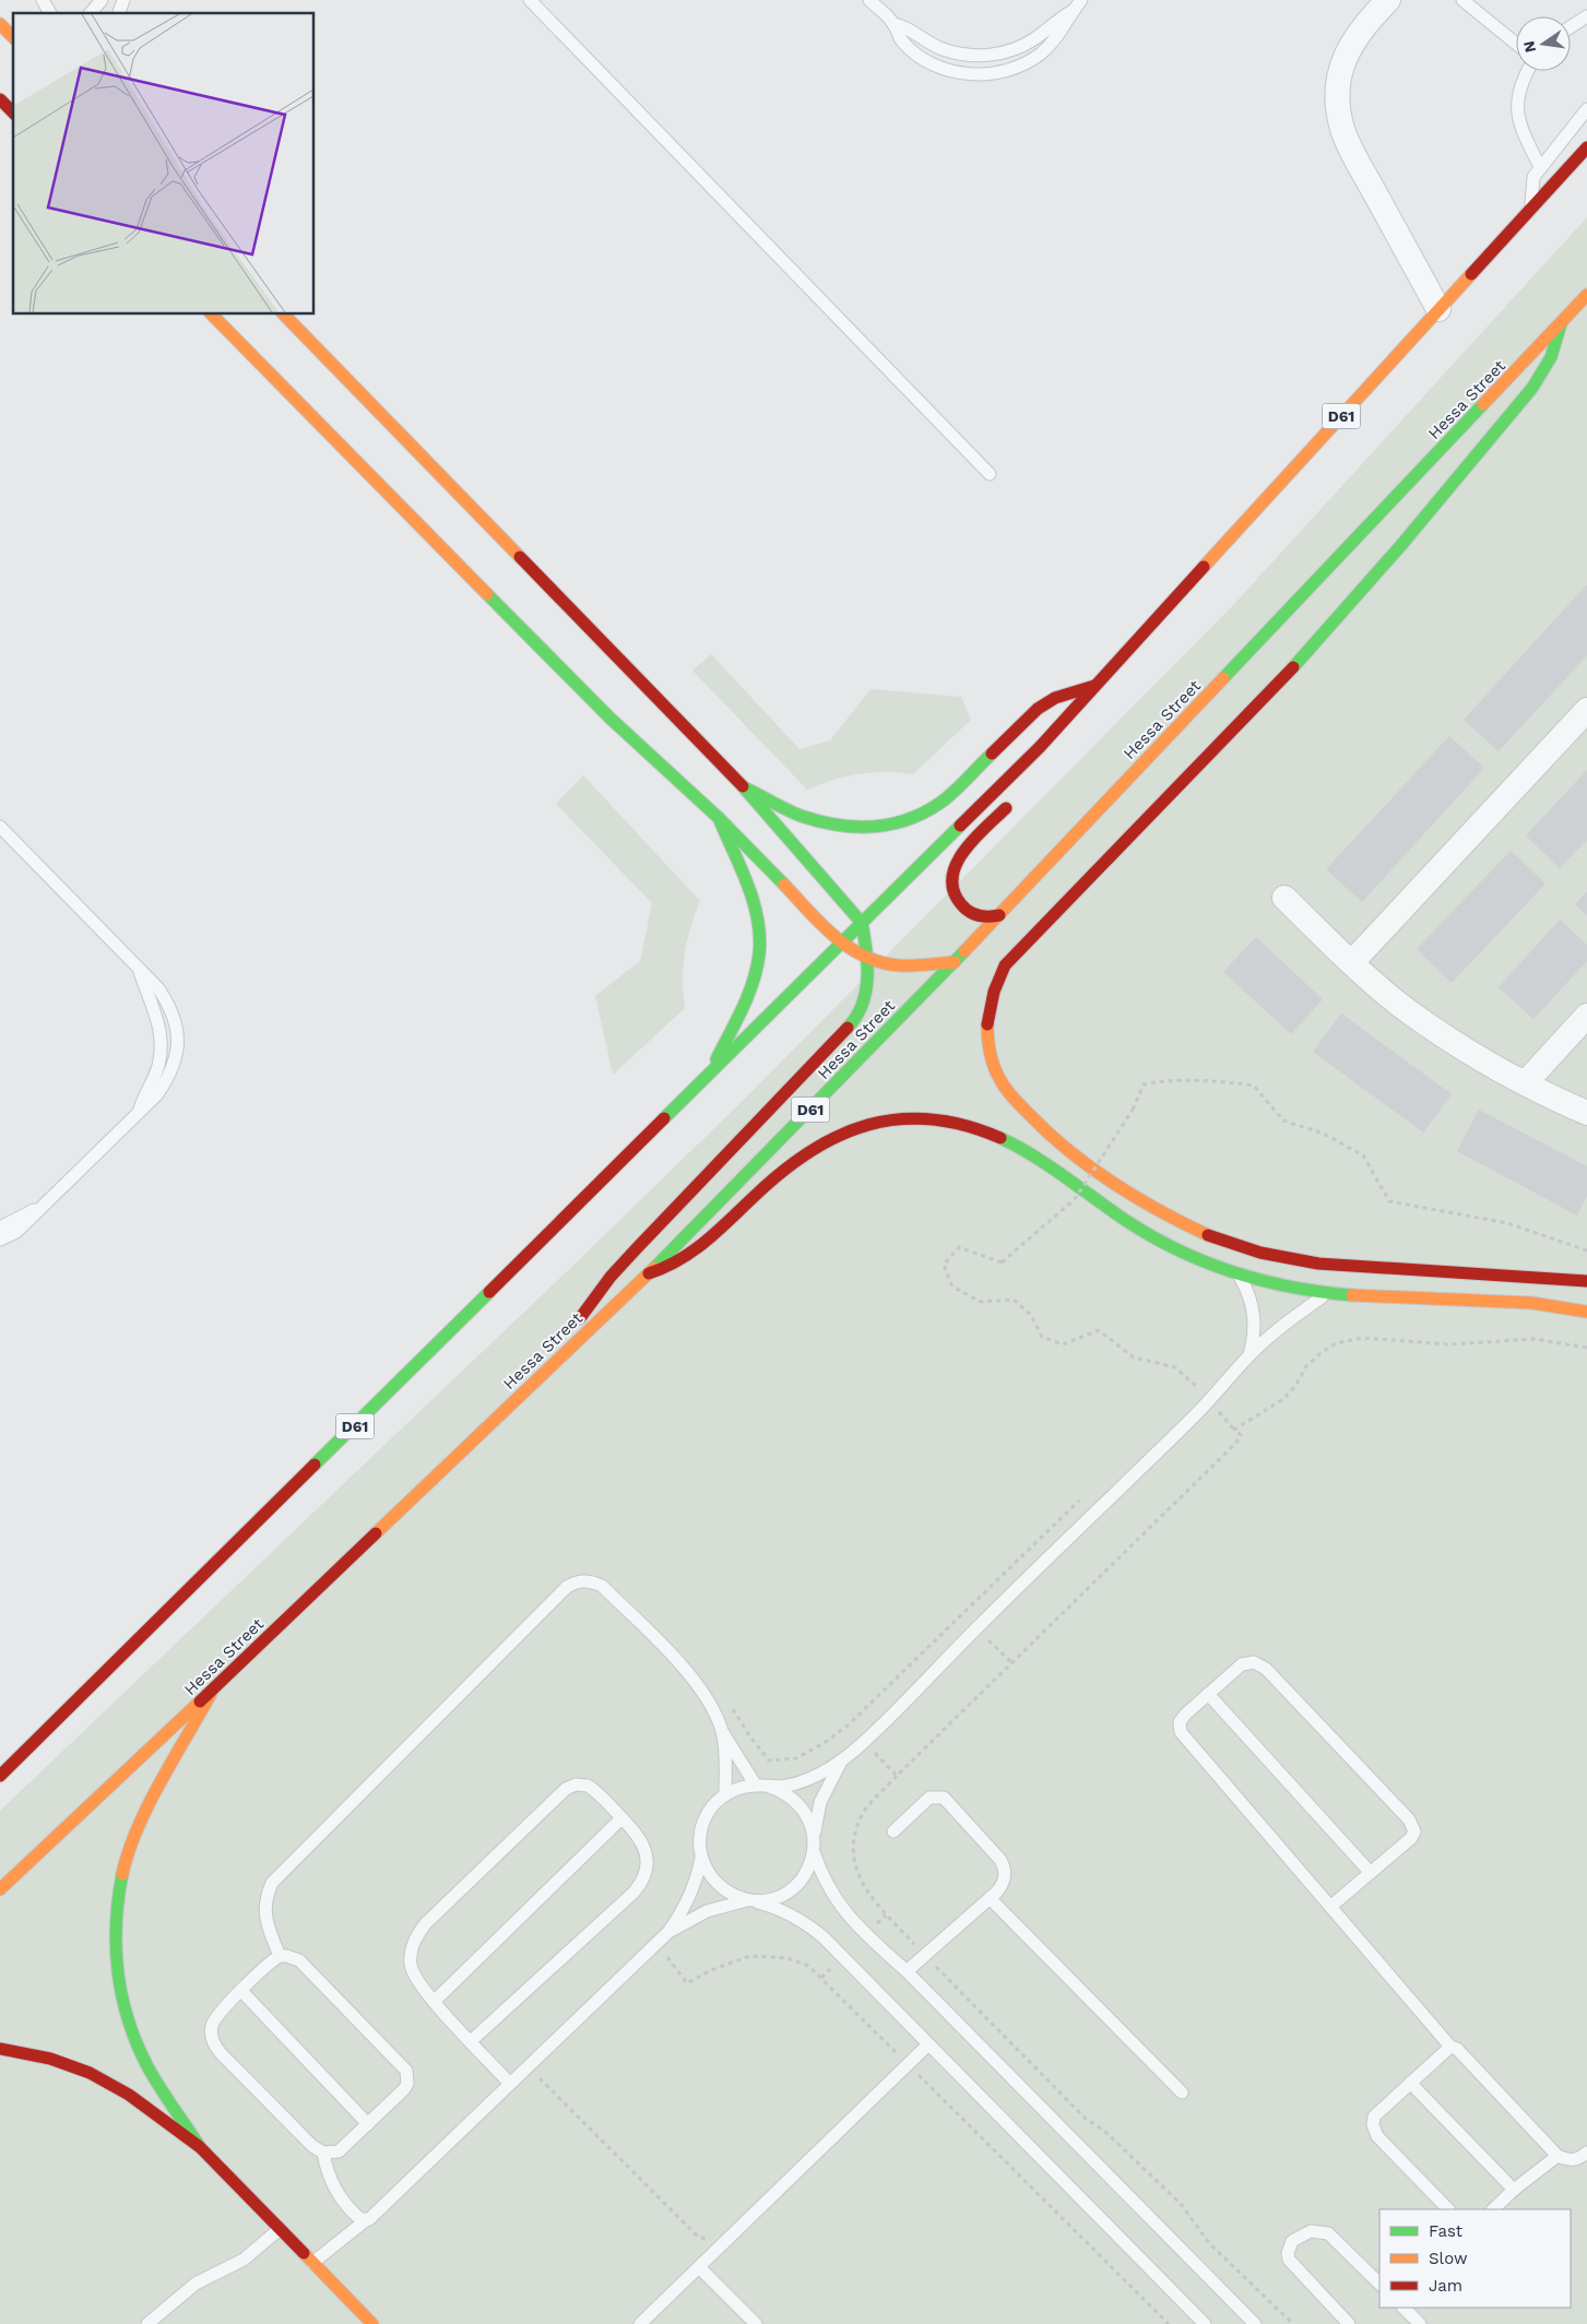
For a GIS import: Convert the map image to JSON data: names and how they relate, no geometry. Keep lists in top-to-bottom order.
{
  "streets": {
    "main road": ["Hessa Street", "D61"]
  },
  "legend": ["Fast", "Slow", "Jam"],
  "north": "left"
}
